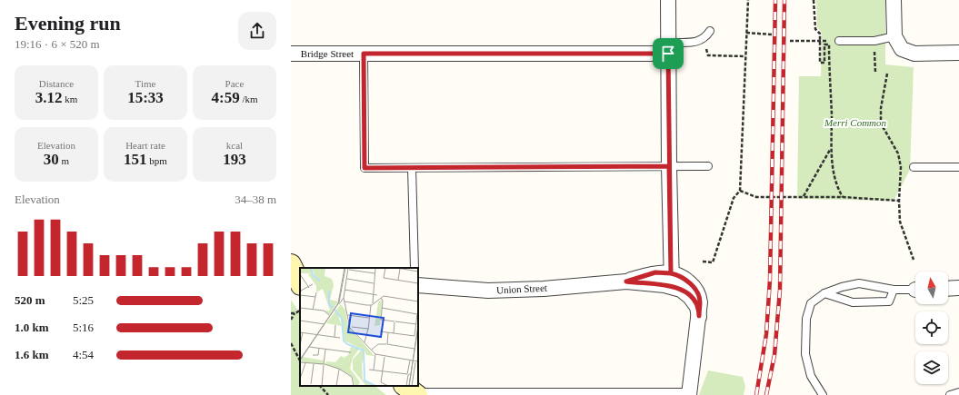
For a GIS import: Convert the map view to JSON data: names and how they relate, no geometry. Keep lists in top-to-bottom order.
{
  "streets": {
    "street": ["Bridge Street", "Union Street"]
  },
  "parks": ["Merri Common"],
  "north": "top",
  "page": {
    "heading": ["Evening run", "19:16 · 6 × 520 m"],
    "stats": [
      ["Distance", "3.12 km"],
      ["Time", "15:33"],
      ["Pace", "4:59 /km"],
      ["Elevation", "30 m"],
      ["Heart rate", "151 bpm"],
      ["kcal", "193"]
    ],
    "chart": ["Elevation", "34–38 m"],
    "list": [
      {
        "name": "520 m",
        "note": "5:25"
      },
      {
        "name": "1.0 km",
        "note": "5:16"
      },
      {
        "name": "1.6 km",
        "note": "4:54"
      }
    ]
  }
}
